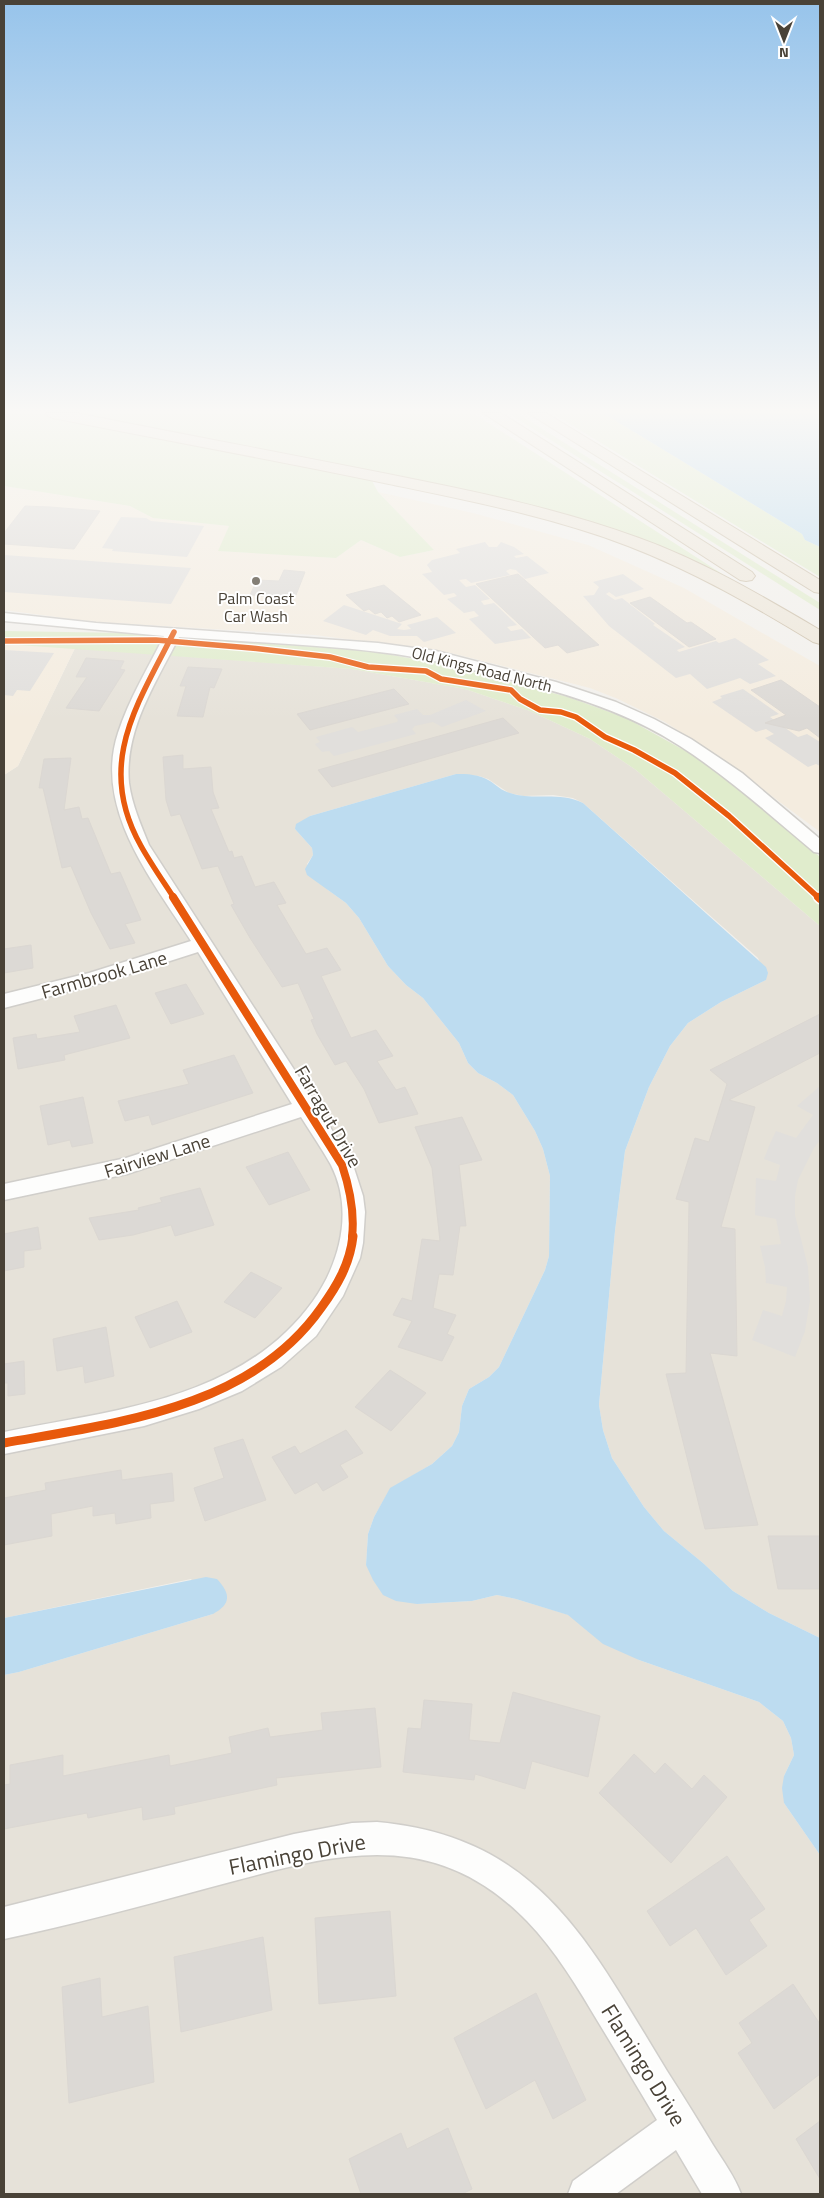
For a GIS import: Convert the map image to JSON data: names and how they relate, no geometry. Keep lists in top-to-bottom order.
{
  "streets": {
    "street": [
      "Old Kings Road North",
      "Farmbrook Lane",
      "Farragut Drive",
      "Fairview Lane",
      "Flamingo Drive"
    ]
  },
  "crossings": [
    ["Old Kings Road North", "Farragut Drive"],
    ["Farmbrook Lane", "Farragut Drive"],
    ["Farragut Drive", "Fairview Lane"]
  ],
  "places": ["Palm Coast Car Wash"],
  "north": "bottom"
}
